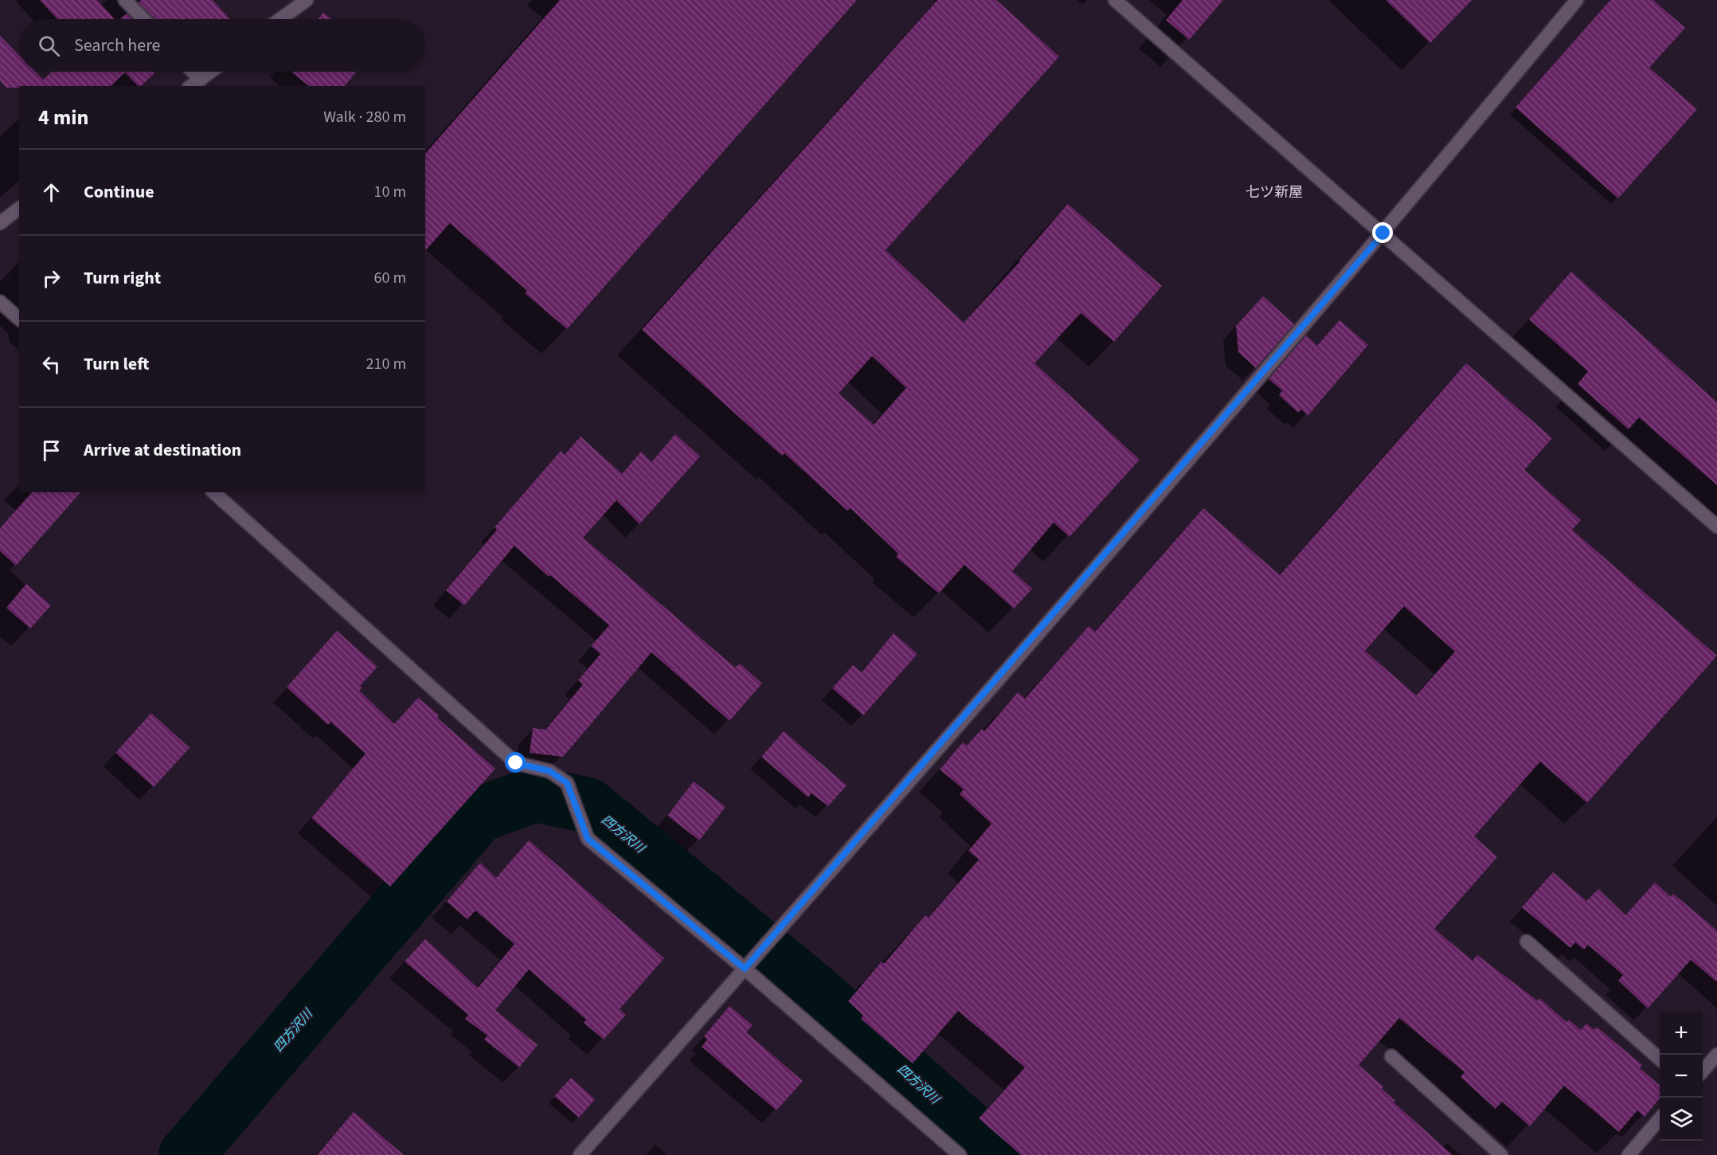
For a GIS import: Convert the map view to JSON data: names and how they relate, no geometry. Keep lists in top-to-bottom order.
{
  "districts": ["七ツ新屋"],
  "water": ["四方沢川"],
  "page": {
    "search": "Search here",
    "heading": ["4 min", "Walk · 280 m"],
    "list": [
      ["Continue", "10 m"],
      ["Turn right", "60 m"],
      ["Turn left", "210 m"],
      "Arrive at destination"
    ],
    "map_buttons": ["+", "−"]
  }
}
